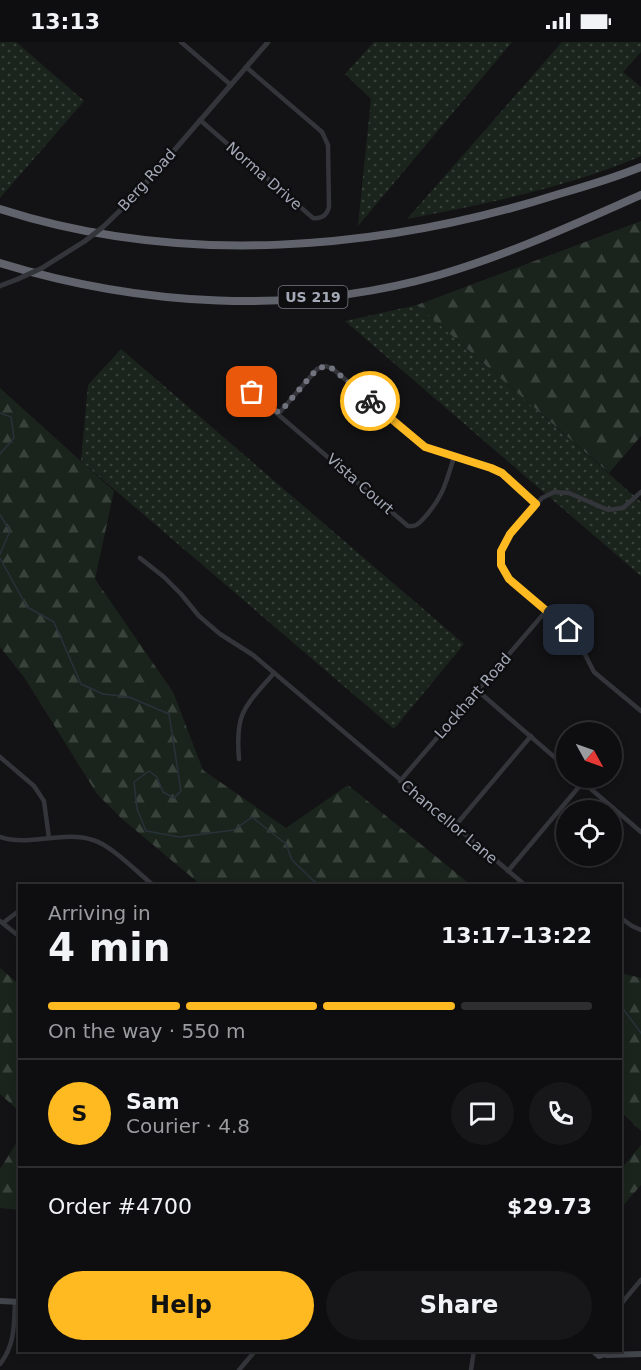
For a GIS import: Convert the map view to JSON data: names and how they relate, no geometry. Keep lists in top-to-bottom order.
{
  "streets": {
    "highway": ["US 219"],
    "street": [
      "Norma Drive",
      "Berg Road",
      "Vista Court",
      "Lockhart Road",
      "Chancellor Lane"
    ]
  },
  "crossings": [
    ["Norma Drive", "Berg Road"],
    ["Lockhart Road", "Chancellor Lane"]
  ],
  "north": "bottom right",
  "page": {
    "status": "13:13",
    "heading": ["4 min", "Arriving in", "13:17–13:22"],
    "panel": [
      "Sam",
      "Courier · 4.8",
      "Order #4700",
      "$29.73"
    ],
    "bar": "On the way · 550 m",
    "round": "S",
    "buttons": ["Help", "Share"]
  }
}
